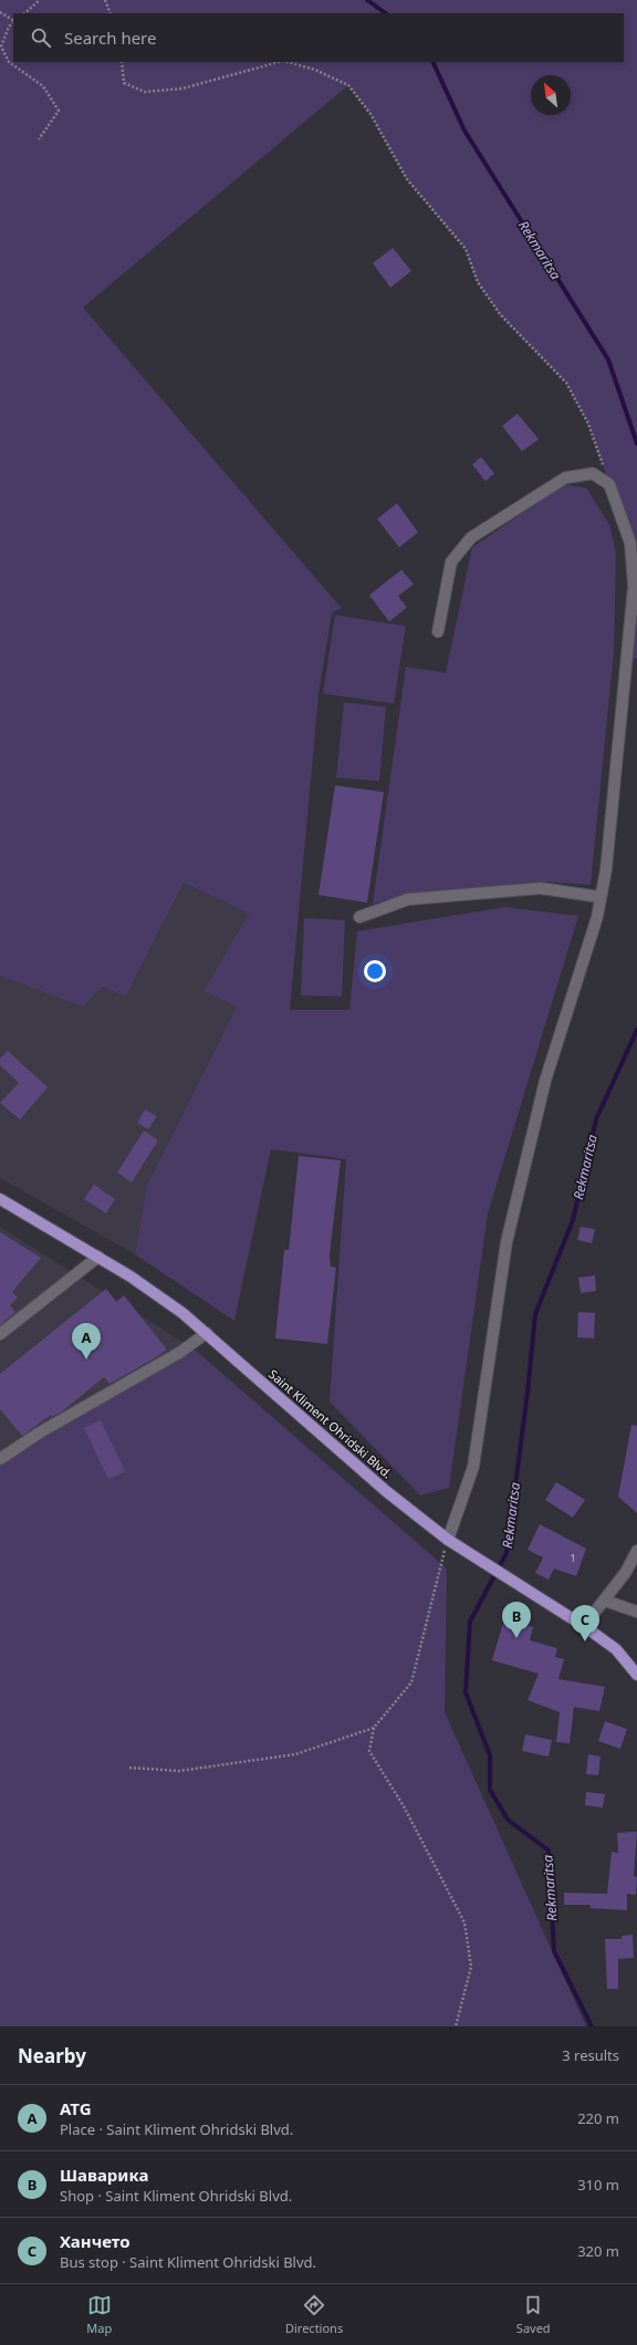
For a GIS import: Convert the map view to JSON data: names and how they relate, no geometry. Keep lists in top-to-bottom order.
{
  "streets": {
    "main road": ["Saint Kliment Ohridski Blvd."]
  },
  "water": ["Rekmaritsa"],
  "house_numbers": ["1"],
  "north": "top left",
  "page": {
    "search": "Search here",
    "pins": ["A", "B", "C"],
    "heading": ["Nearby", "3 results"],
    "list": [
      {
        "mark": "A",
        "name": "ATG",
        "note": "Place · Saint Kliment Ohridski Blvd.",
        "value": "220 m"
      },
      {
        "mark": "B",
        "name": "Шаварика",
        "note": "Shop · Saint Kliment Ohridski Blvd.",
        "value": "310 m"
      },
      {
        "mark": "C",
        "name": "Ханчето",
        "note": "Bus stop · Saint Kliment Ohridski Blvd.",
        "value": "320 m"
      }
    ],
    "nav": ["Map", "Directions", "Saved"]
  }
}
